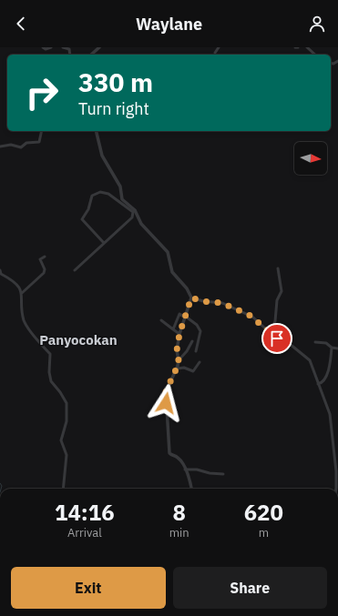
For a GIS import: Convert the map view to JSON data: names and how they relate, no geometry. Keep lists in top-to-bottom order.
{
  "districts": ["Panyocokan"],
  "north": "right",
  "page": {
    "header": "Waylane",
    "turn": ["330 m", "Turn right"],
    "eta": [
      "14:16",
      "Arrival",
      "8",
      "min",
      "620",
      "m"
    ],
    "buttons": ["Exit", "Share"]
  }
}
